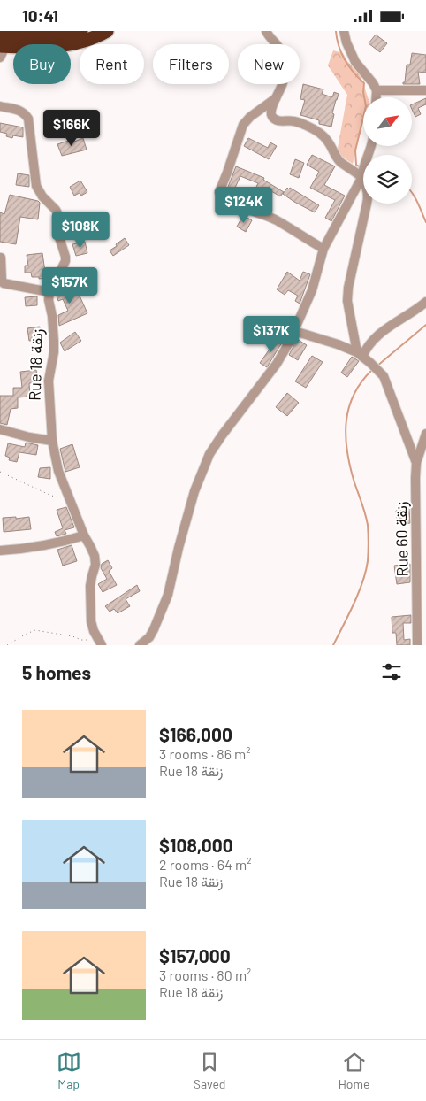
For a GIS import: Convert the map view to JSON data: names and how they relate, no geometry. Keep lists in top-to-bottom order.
{
  "streets": {
    "street": ["Rue 18 زنقة", "Rue 60 زنقة"]
  },
  "north": "top right",
  "page": {
    "status": "10:41",
    "chip": [
      "Buy",
      "Rent",
      "Filters",
      "New"
    ],
    "price": [
      "$166K",
      "$124K",
      "$108K",
      "$157K",
      "$137K"
    ],
    "heading": "5 homes",
    "list": [
      {
        "name": "$166,000",
        "note": "3 rooms · 86 m² · Rue 18 زنقة"
      },
      {
        "name": "$108,000",
        "note": "2 rooms · 64 m² · Rue 18 زنقة"
      },
      {
        "name": "$157,000",
        "note": "3 rooms · 80 m² · Rue 18 زنقة"
      }
    ],
    "tabs": ["Map", "Saved", "Home"]
  }
}
